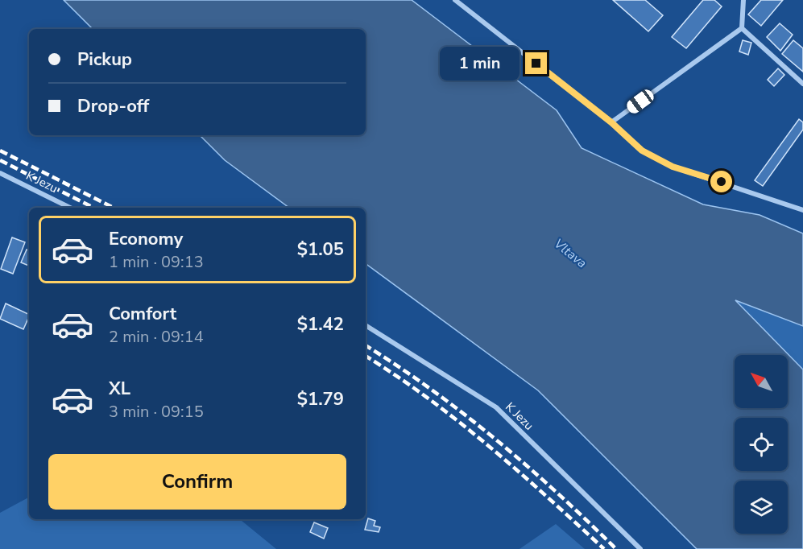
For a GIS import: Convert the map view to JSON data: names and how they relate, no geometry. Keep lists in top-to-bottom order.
{
  "streets": {
    "street": ["K Jezu"]
  },
  "water": ["Vltava"],
  "north": "top left",
  "page": {
    "banner": ["Pickup", "Drop-off"],
    "bubble": "1 min",
    "list": [
      {
        "name": "Economy",
        "note": "1 min · 09:13",
        "value": "$1.05"
      },
      {
        "name": "Comfort",
        "note": "2 min · 09:14",
        "value": "$1.42"
      },
      {
        "name": "XL",
        "note": "3 min · 09:15",
        "value": "$1.79"
      }
    ],
    "buttons": "Confirm"
  }
}
